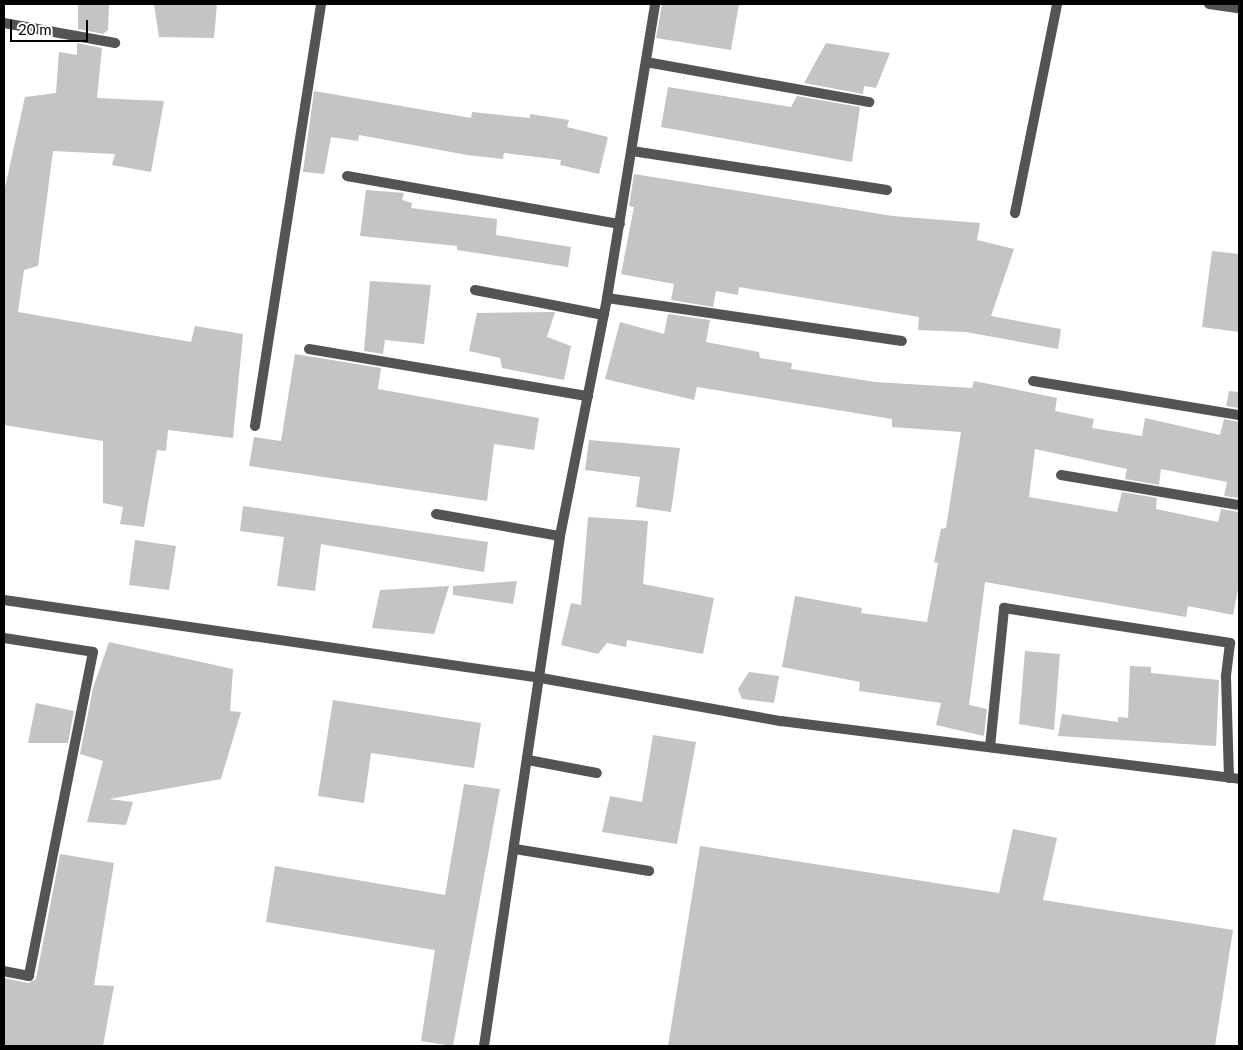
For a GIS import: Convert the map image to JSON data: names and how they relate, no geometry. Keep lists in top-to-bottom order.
{
  "scale_bar": "20 m"
}
